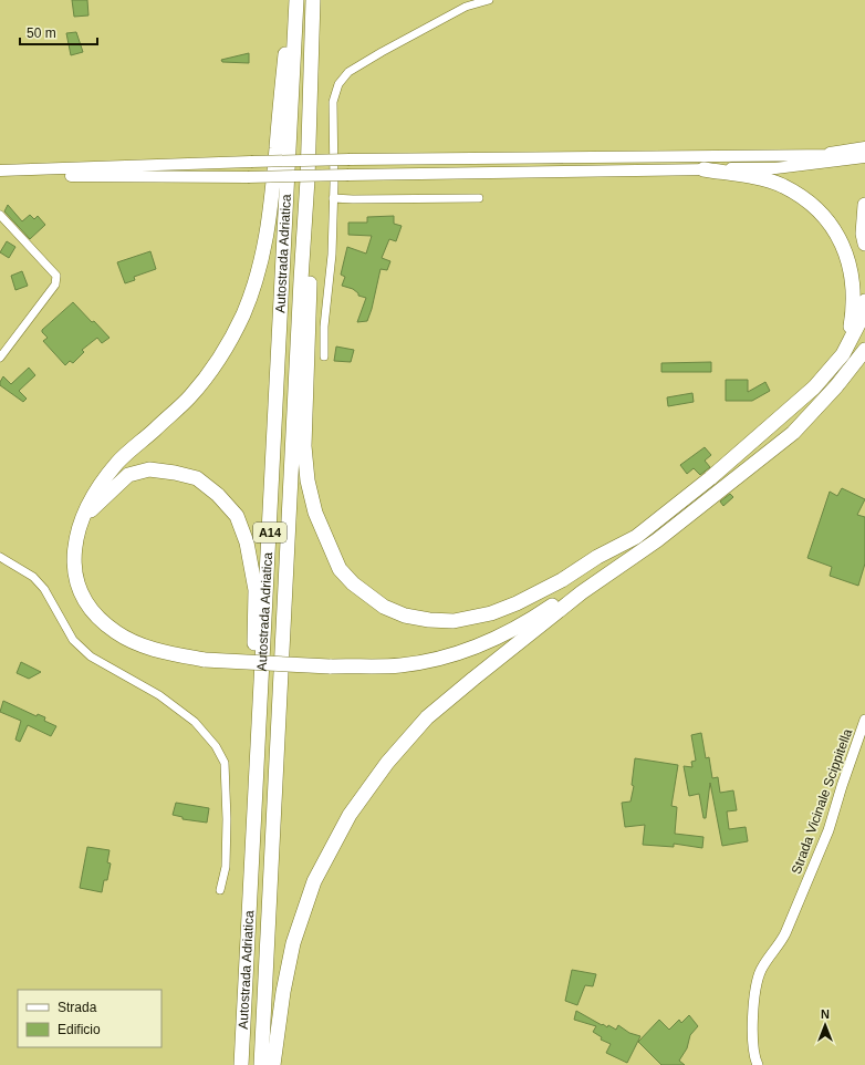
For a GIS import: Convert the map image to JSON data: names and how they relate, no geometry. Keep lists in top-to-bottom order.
{
  "streets": {
    "highway": ["Autostrada Adriatica", "A14"],
    "street": ["Strada Vicinale Scippitella"]
  },
  "legend": ["Strada", "Edificio"],
  "scale_bar": "50 m",
  "north": "top"
}
